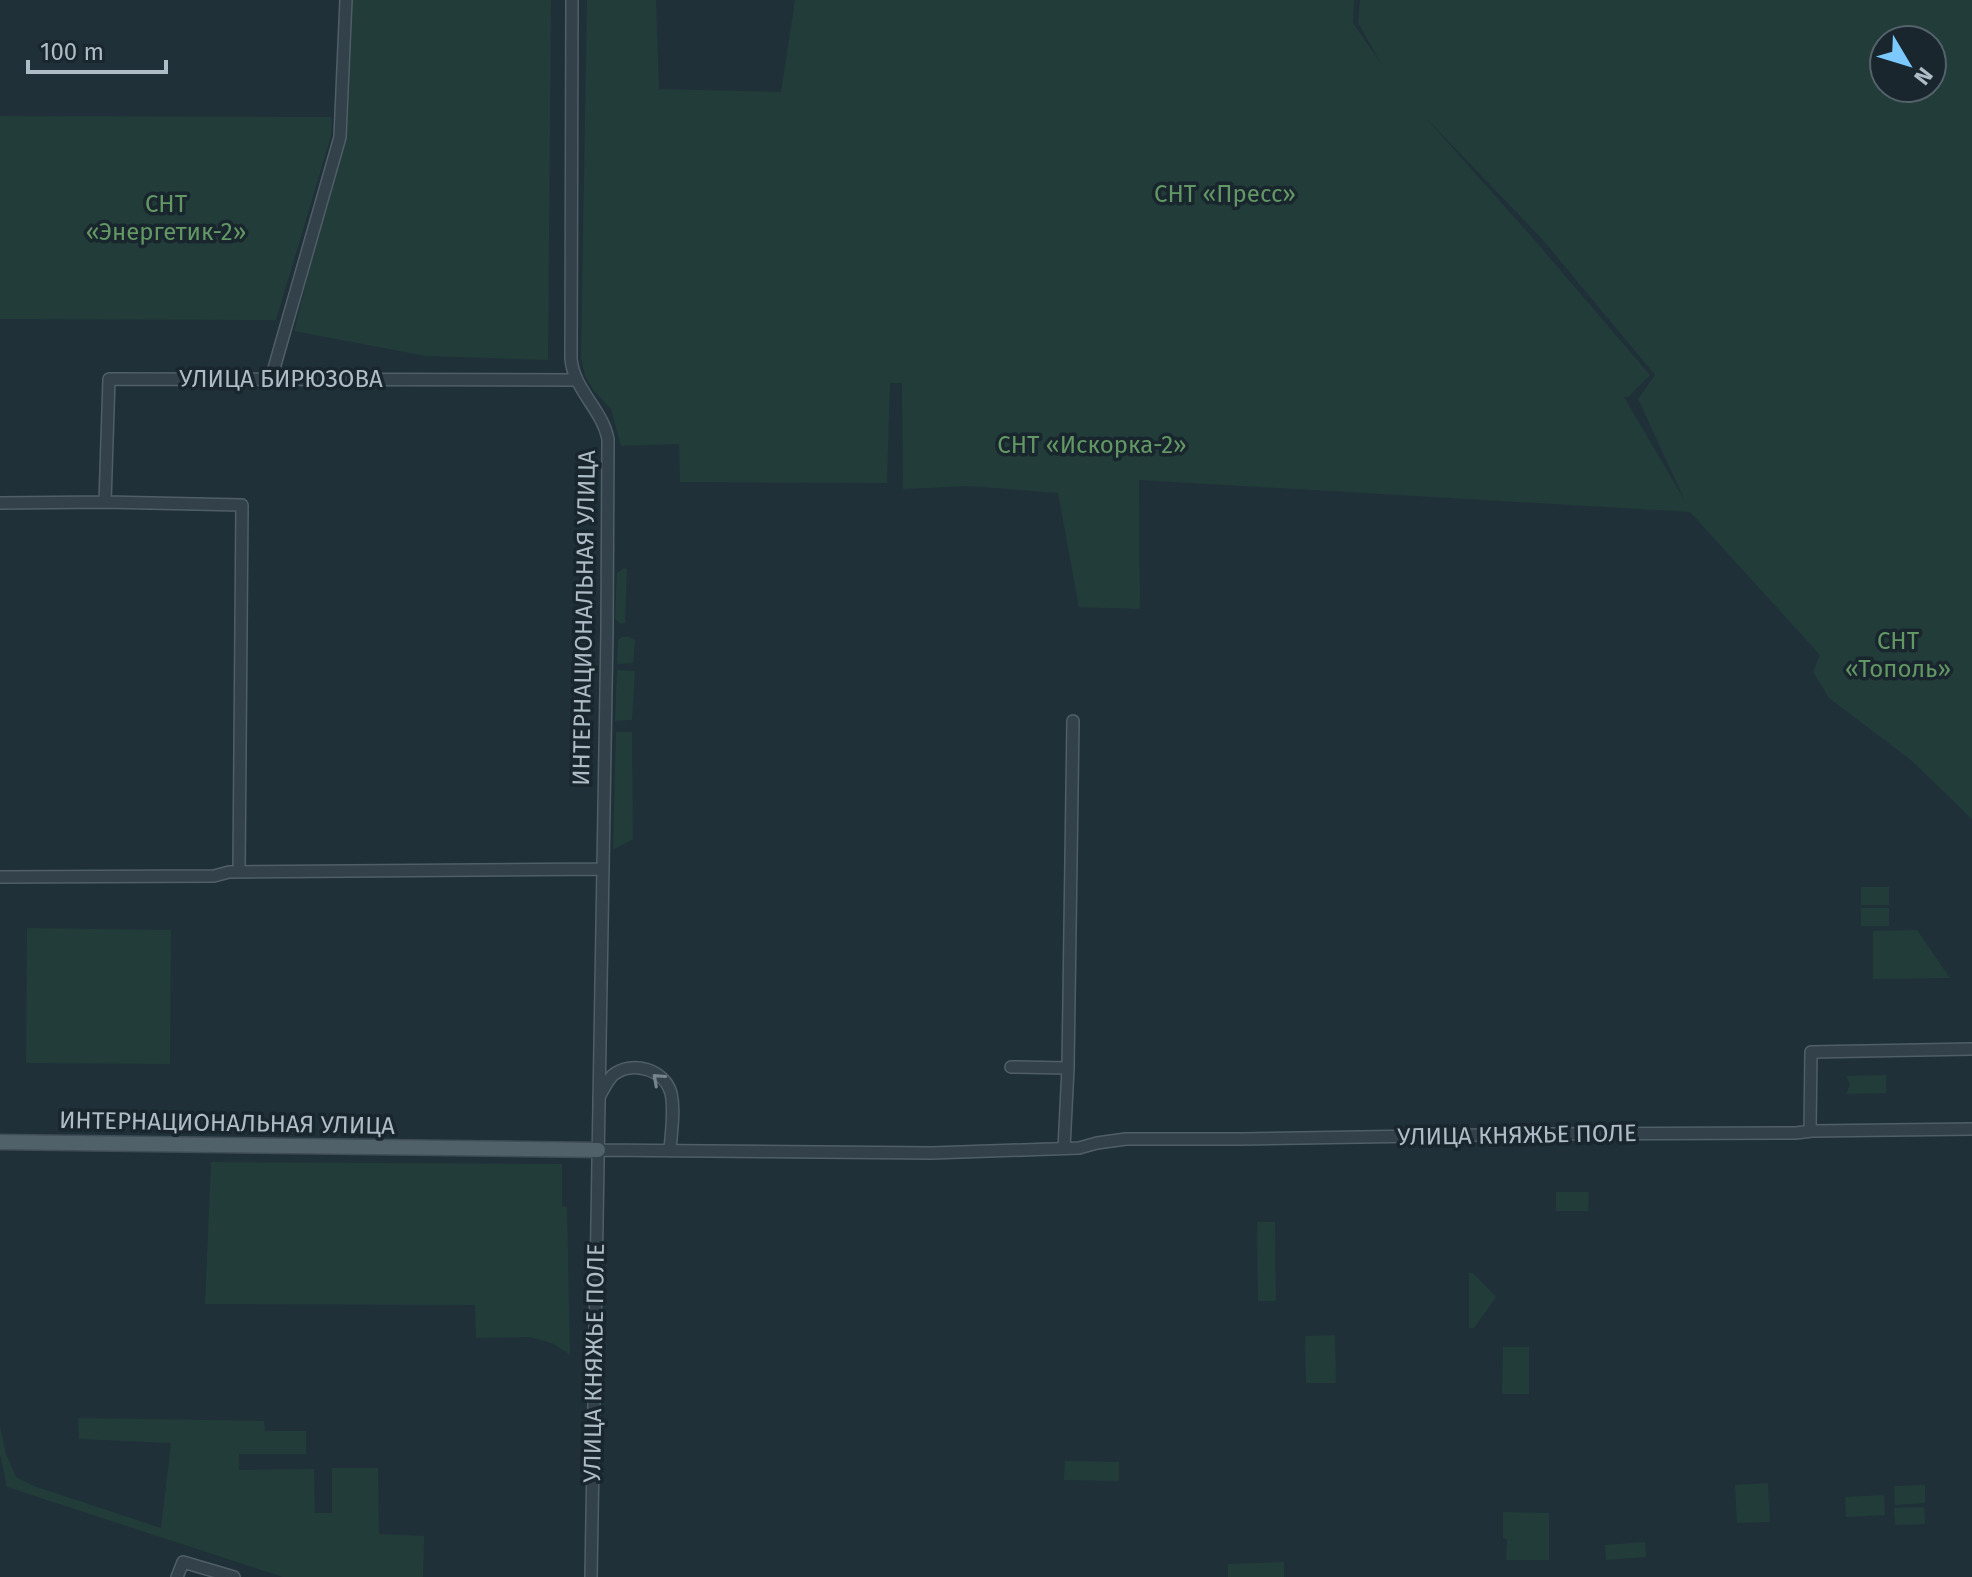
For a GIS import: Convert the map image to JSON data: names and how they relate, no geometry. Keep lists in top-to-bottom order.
{
  "streets": {
    "main road": ["ИНТЕРНАЦИОНАЛЬНАЯ УЛИЦА"],
    "street": ["УЛИЦА БИРЮЗОВА", "УЛИЦА КНЯЖЬЕ ПОЛЕ"]
  },
  "crossings": [
    ["УЛИЦА БИРЮЗОВА", "ИНТЕРНАЦИОНАЛЬНАЯ УЛИЦА"],
    ["ИНТЕРНАЦИОНАЛЬНАЯ УЛИЦА", "УЛИЦА КНЯЖЬЕ ПОЛЕ"]
  ],
  "parks": [
    "СНТ «Пресс»",
    "СНТ «Энергетик-2»",
    "СНТ «Искорка-2»",
    "СНТ «Тополь»"
  ],
  "scale_bar": "100 m",
  "north": "bottom right"
}
